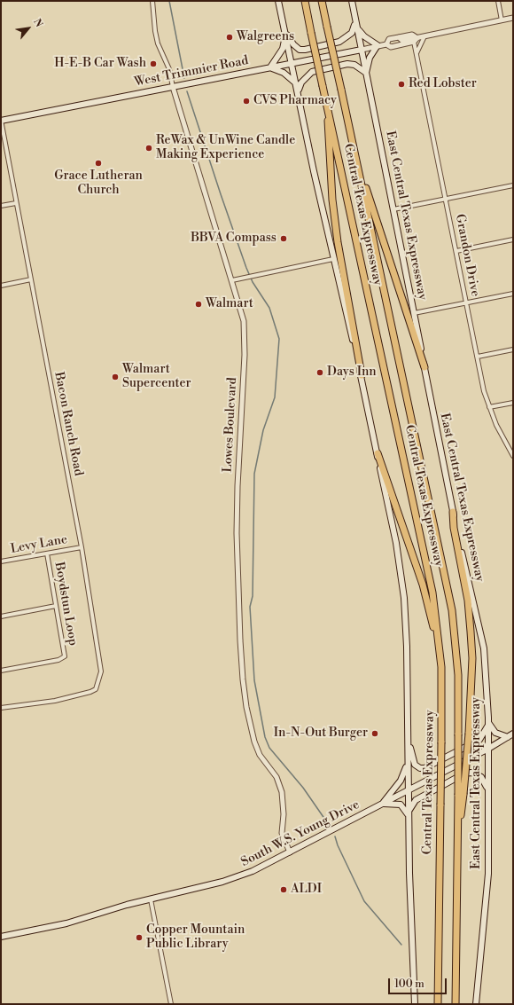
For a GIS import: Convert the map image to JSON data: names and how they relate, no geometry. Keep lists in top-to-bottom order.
{
  "streets": {
    "highway": ["Central Texas Expressway"],
    "main road": ["West Trimmier Road", "East Central Texas Expressway", "South W.S. Young Drive"],
    "street": [
      "Grandon Drive",
      "Bacon Ranch Road",
      "Lowes Boulevard",
      "Levy Lane",
      "Boydstun Loop"
    ]
  },
  "crossings": [
    ["West Trimmier Road", "East Central Texas Expressway"],
    ["West Trimmier Road", "Grandon Drive"],
    ["West Trimmier Road", "Bacon Ranch Road"],
    ["West Trimmier Road", "Lowes Boulevard"],
    ["East Central Texas Expressway", "South W.S. Young Drive"],
    ["Bacon Ranch Road", "Levy Lane"],
    ["Lowes Boulevard", "South W.S. Young Drive"],
    ["Levy Lane", "Boydstun Loop"]
  ],
  "places": [
    "Walgreens",
    "H-E-B Car Wash",
    "Red Lobster",
    "CVS Pharmacy",
    "ReWax & UnWine Candle Making Experience",
    "Grace Lutheran Church",
    "BBVA Compass",
    "Walmart",
    "Days Inn",
    "Walmart Supercenter",
    "In-N-Out Burger",
    "ALDI",
    "Copper Mountain Public Library"
  ],
  "scale_bar": "100 m",
  "north": "top right"
}
